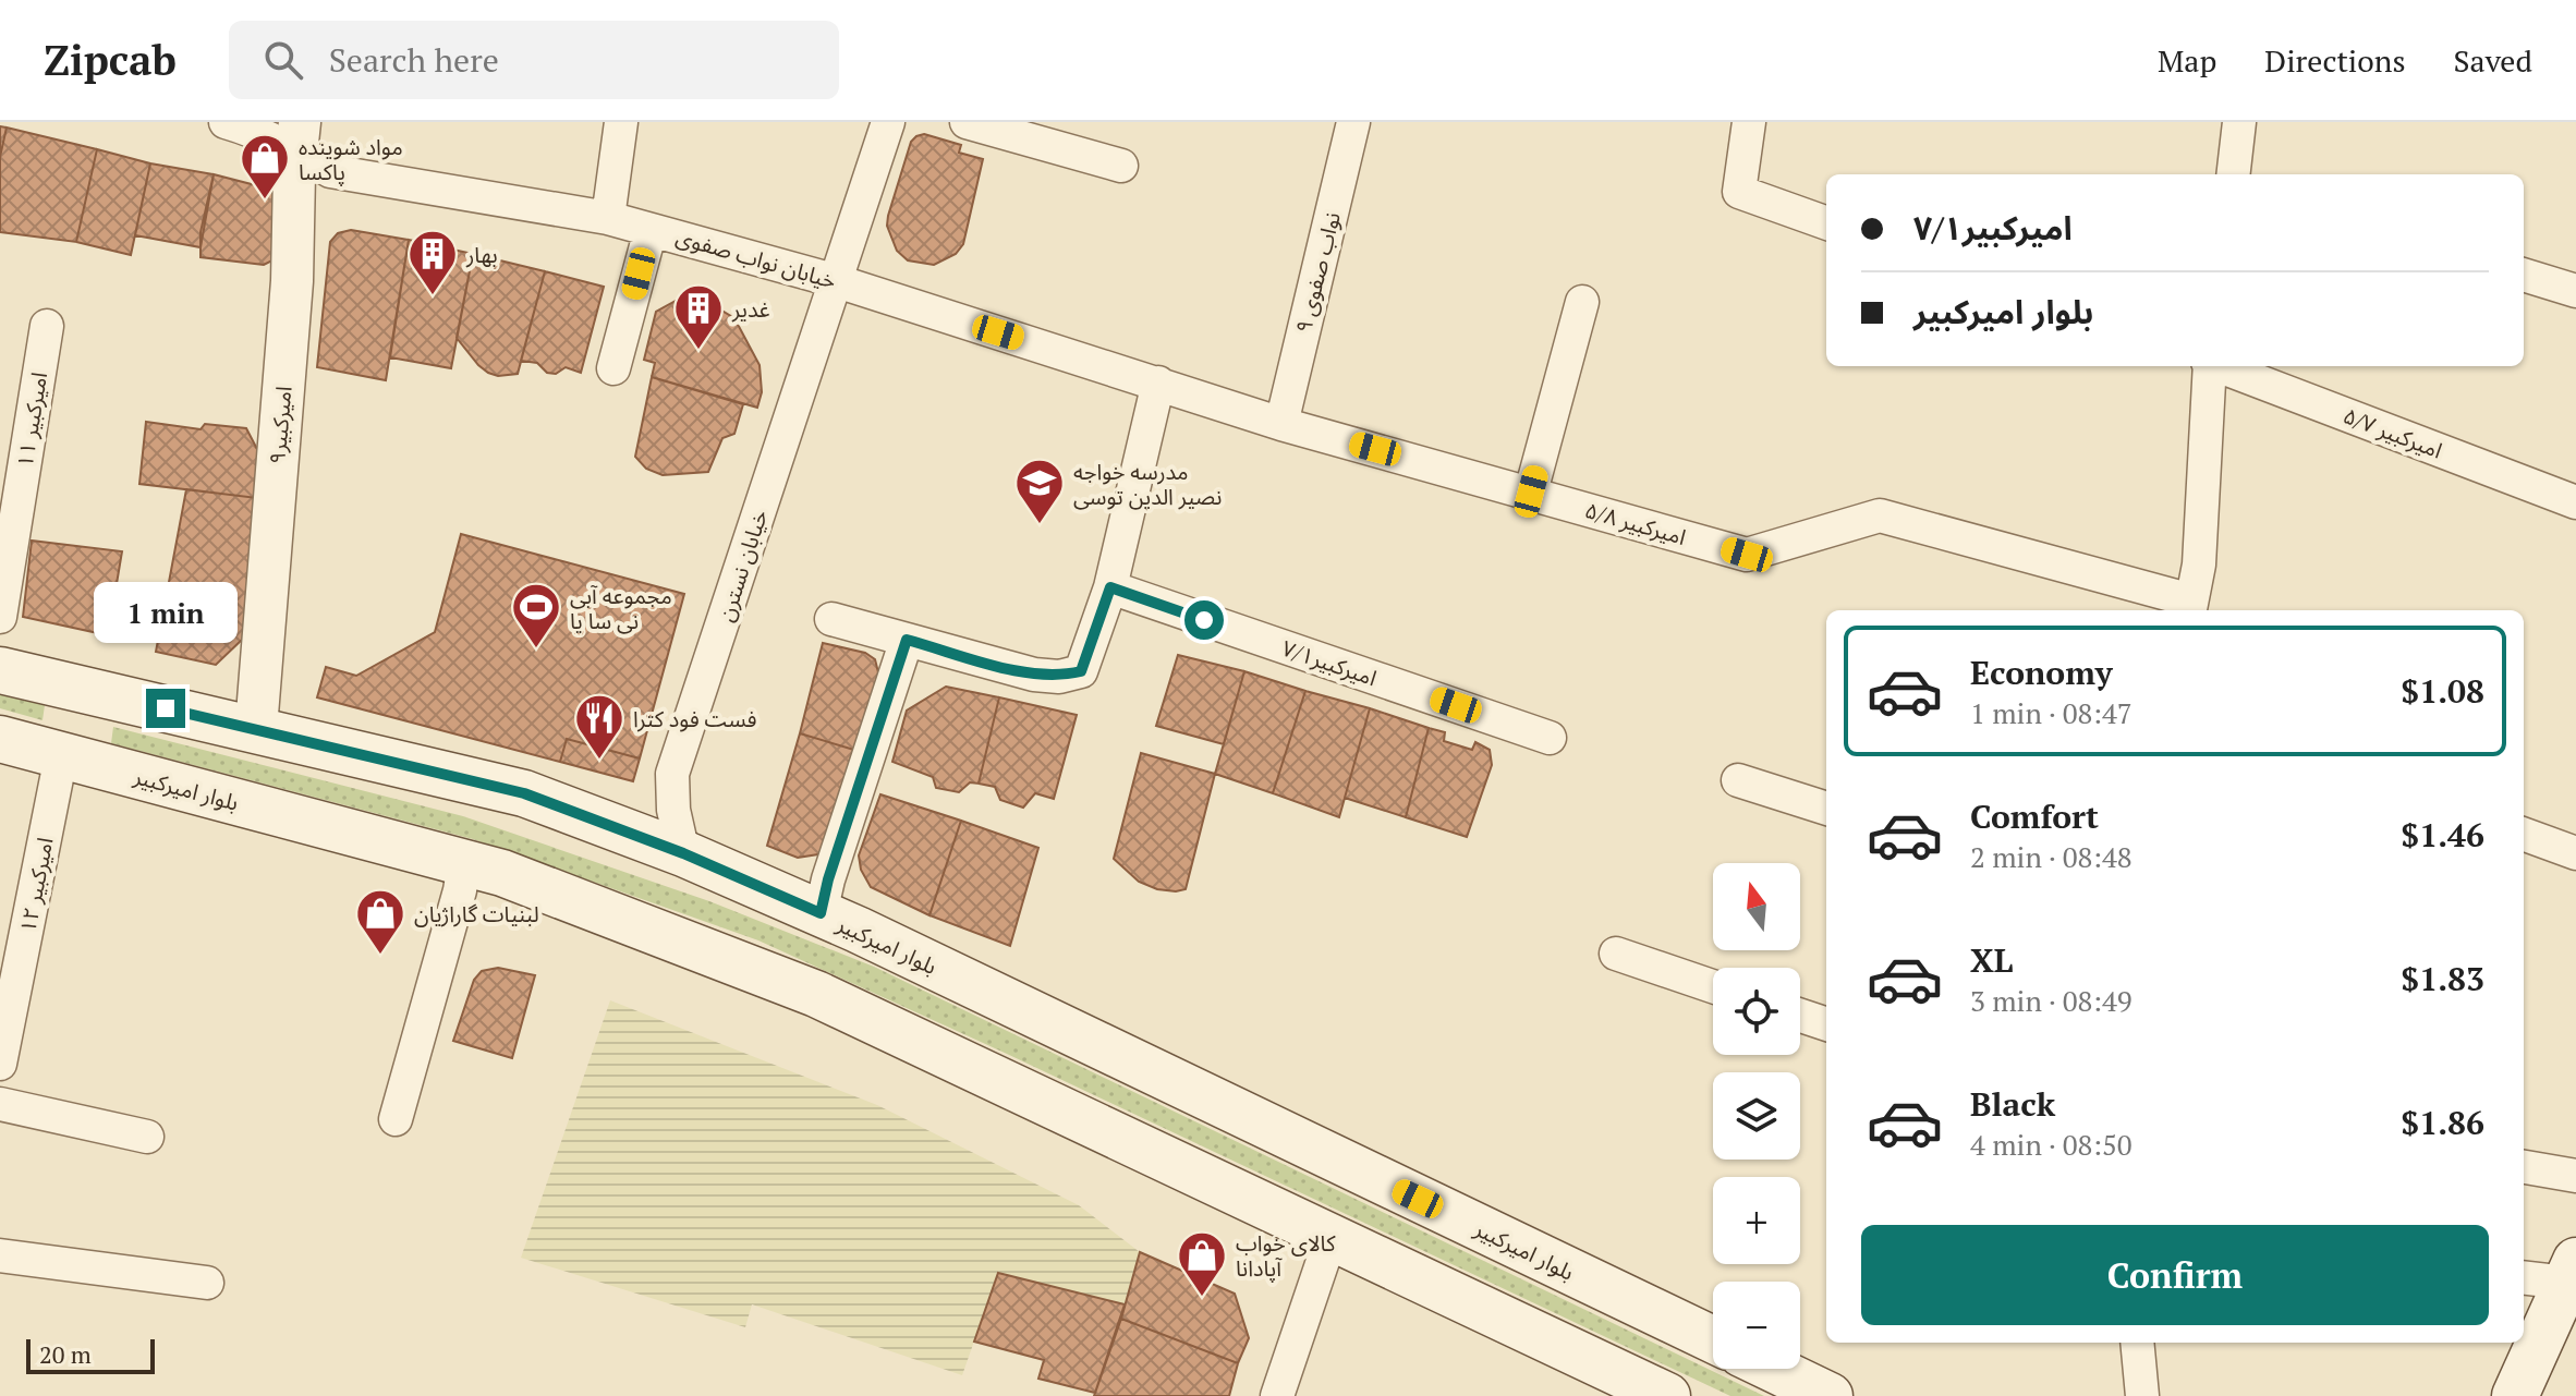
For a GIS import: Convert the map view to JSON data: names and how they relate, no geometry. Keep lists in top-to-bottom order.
{
  "streets": {
    "main road": ["بلوار امیرکبیر"],
    "street": [
      "خیابان نواب صفوی",
      "نواب صفوی ۹",
      "امیرکبیر ۱۱",
      "امیرکبیر۹",
      "امیرکبیر ۵/۷",
      "امیرکبیر ۵/۸",
      "خیابان نسترن",
      "امیرکبیر۷/۱",
      "امیرکبیر ۱۲"
    ]
  },
  "crossings": [
    ["خیابان نواب صفوی", "نواب صفوی ۹"],
    ["خیابان نواب صفوی", "امیرکبیر۹"],
    ["خیابان نواب صفوی", "امیرکبیر ۵/۸"],
    ["خیابان نواب صفوی", "خیابان نسترن"],
    ["نواب صفوی ۹", "امیرکبیر ۵/۸"],
    ["امیرکبیر۹", "بلوار امیرکبیر"],
    ["خیابان نسترن", "بلوار امیرکبیر"],
    ["بلوار امیرکبیر", "امیرکبیر ۱۲"]
  ],
  "places": {
    "shop": ["مواد شوینده پاکسا", "لبنیات گاراژیان", "کالای خواب آپادانا"],
    "building": ["بهار", "غدیر"],
    "school or university": ["مدرسه خواجه نصیر الدین توسی"],
    "sports": ["مجموعه آبی نی سا یا"],
    "restaurant": ["فست فود کترا"]
  },
  "scale_bar": "20 m",
  "north": "top",
  "page": {
    "header": "Zipcab",
    "search": "Search here",
    "nav": ["Map", "Directions", "Saved"],
    "banner": ["امیرکبیر۷/۱", "بلوار امیرکبیر"],
    "bubble": "1 min",
    "list": [
      {
        "name": "Economy",
        "note": "1 min · 08:47",
        "value": "$1.08"
      },
      {
        "name": "Comfort",
        "note": "2 min · 08:48",
        "value": "$1.46"
      },
      {
        "name": "XL",
        "note": "3 min · 08:49",
        "value": "$1.83"
      },
      {
        "name": "Black",
        "note": "4 min · 08:50",
        "value": "$1.86"
      }
    ],
    "map_buttons": ["+", "−"],
    "buttons": "Confirm",
    "scale": "20 m"
  }
}
